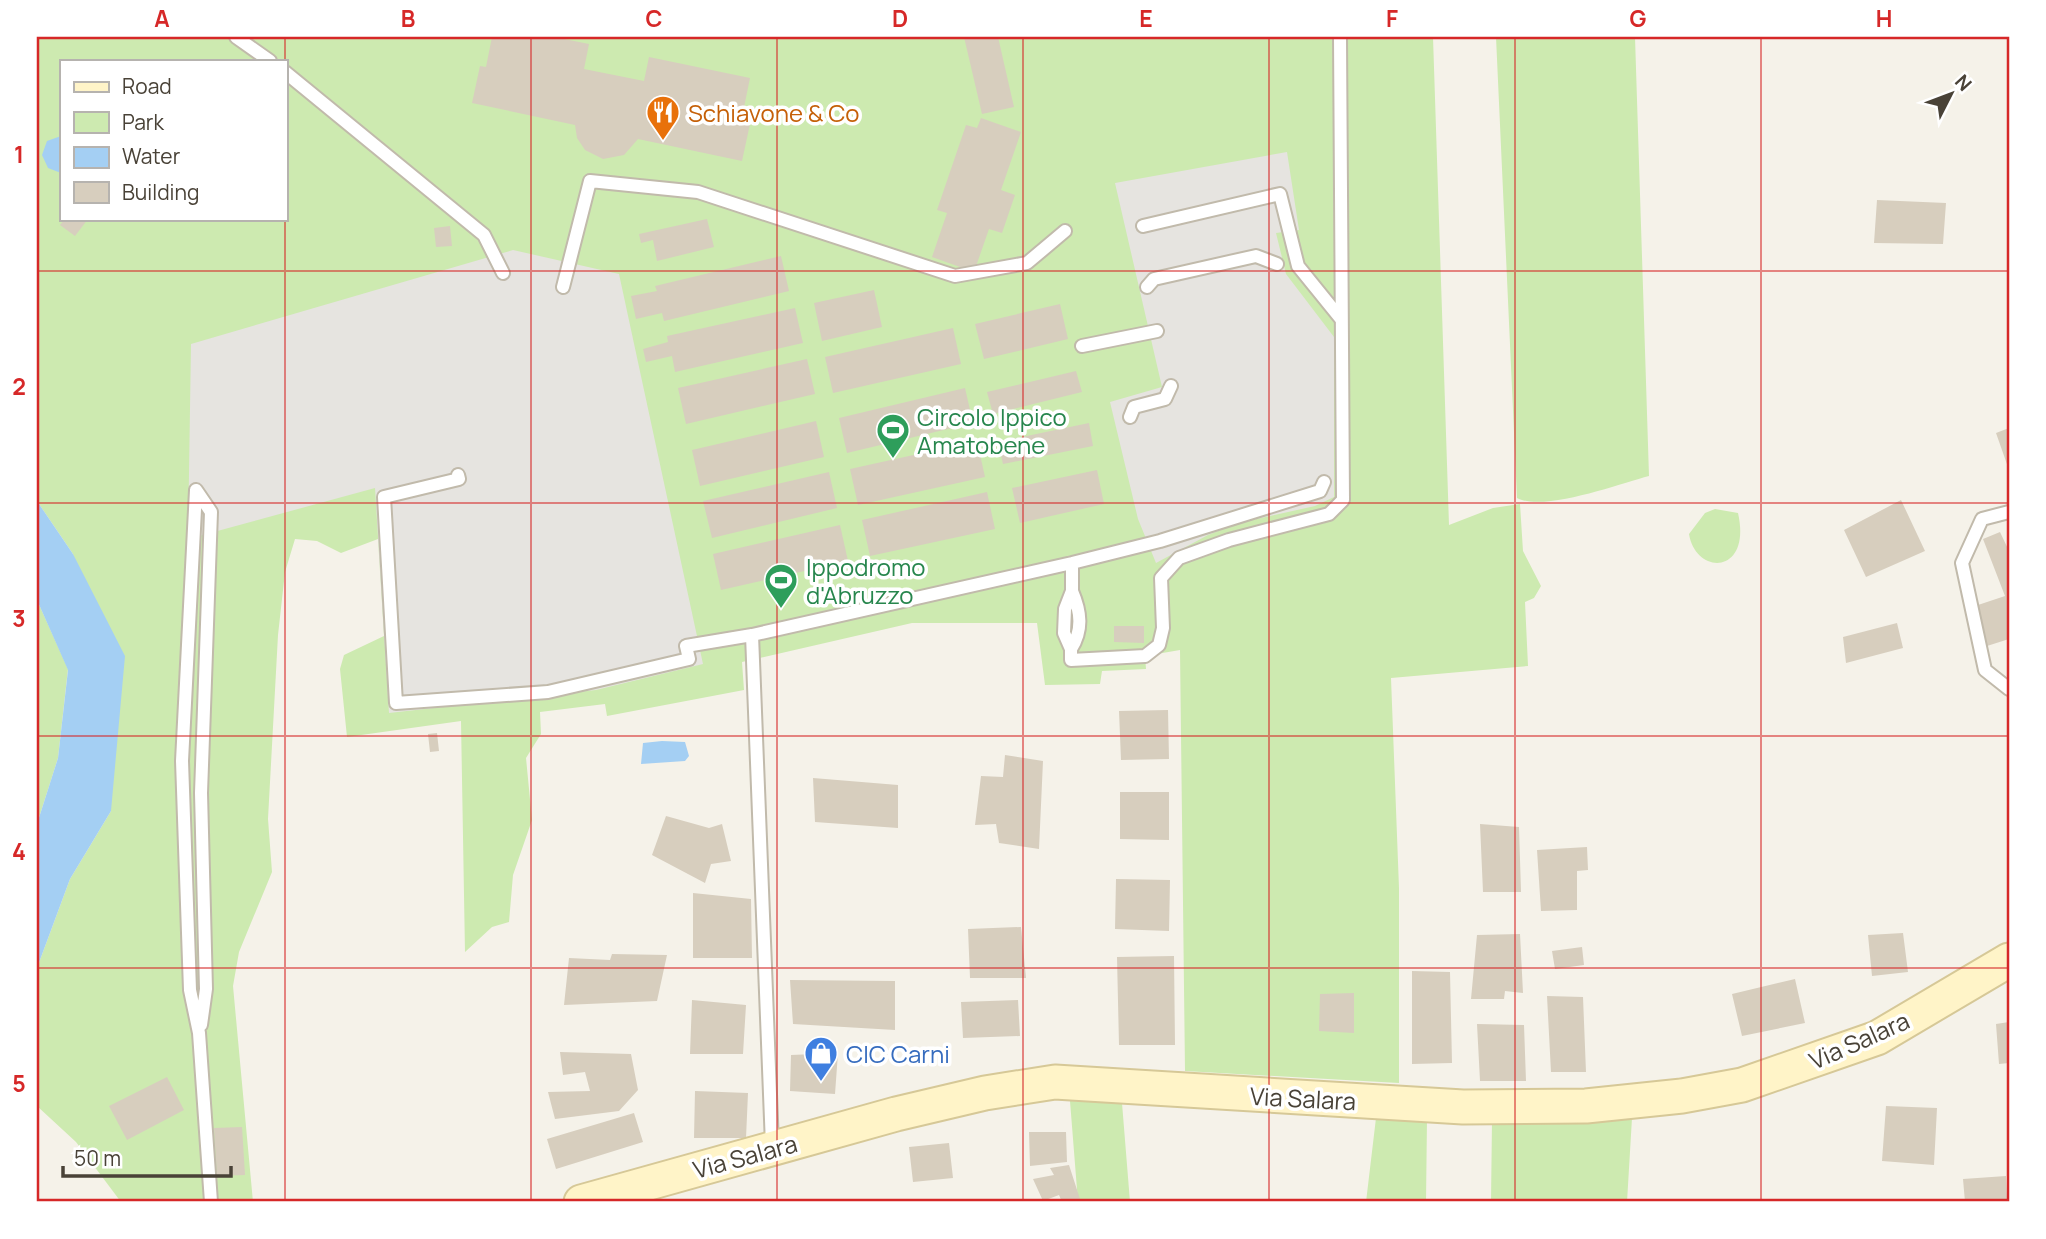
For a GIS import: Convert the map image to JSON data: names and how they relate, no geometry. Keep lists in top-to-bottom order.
{
  "streets": {
    "street": ["Via Salara"]
  },
  "places": {
    "restaurant": ["Schiavone & Co"],
    "sports": ["Circolo Ippico Amatobene", "Ippodromo d'Abruzzo"],
    "shop": ["CIC Carni"]
  },
  "legend": [
    "Road",
    "Park",
    "Water",
    "Building"
  ],
  "scale_bar": "50 m",
  "north": "top right",
  "grid": {
    "columns": [
      "A",
      "B",
      "C",
      "D",
      "E",
      "F",
      "G",
      "H"
    ],
    "rows": [
      "1",
      "2",
      "3",
      "4",
      "5"
    ]
  }
}
